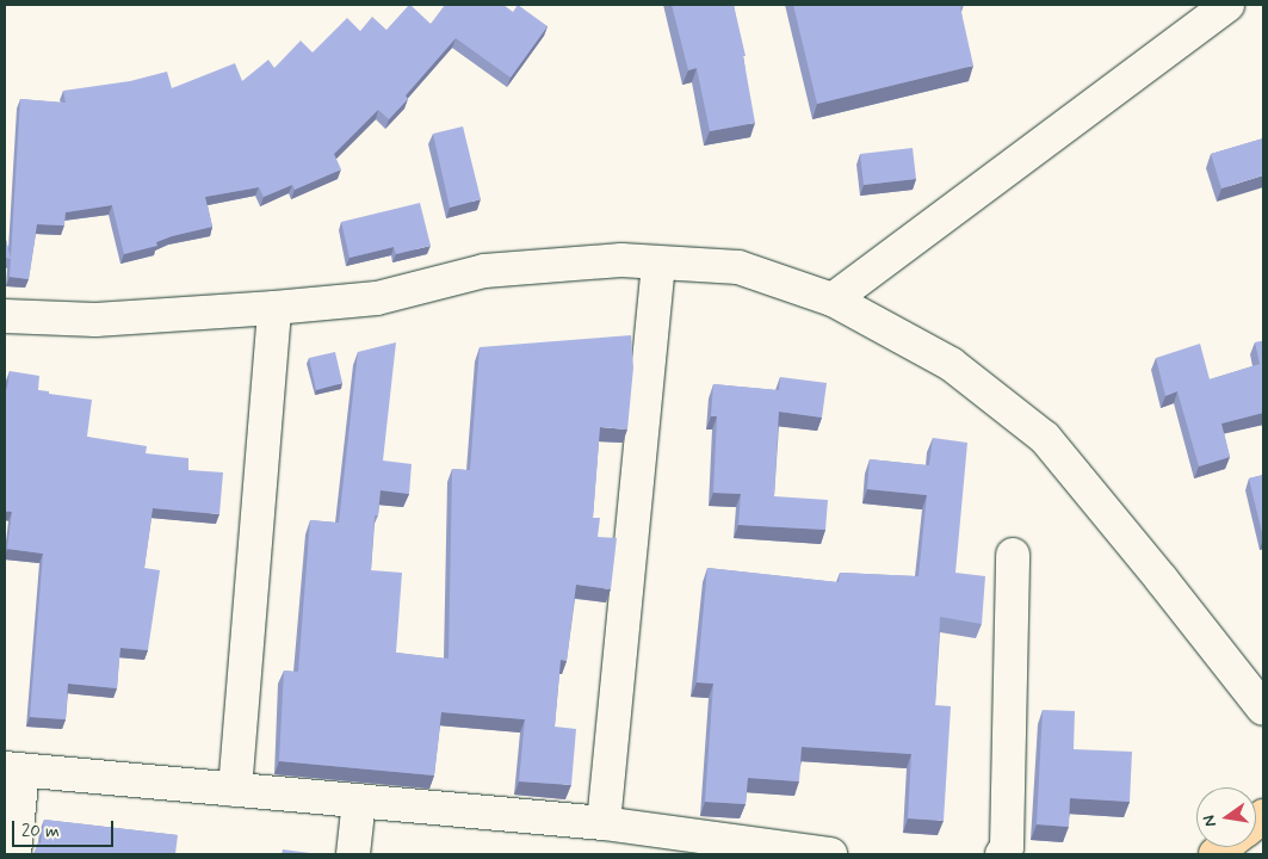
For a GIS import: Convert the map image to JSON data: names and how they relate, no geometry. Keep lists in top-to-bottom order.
{
  "scale_bar": "20 m",
  "north": "left"
}
